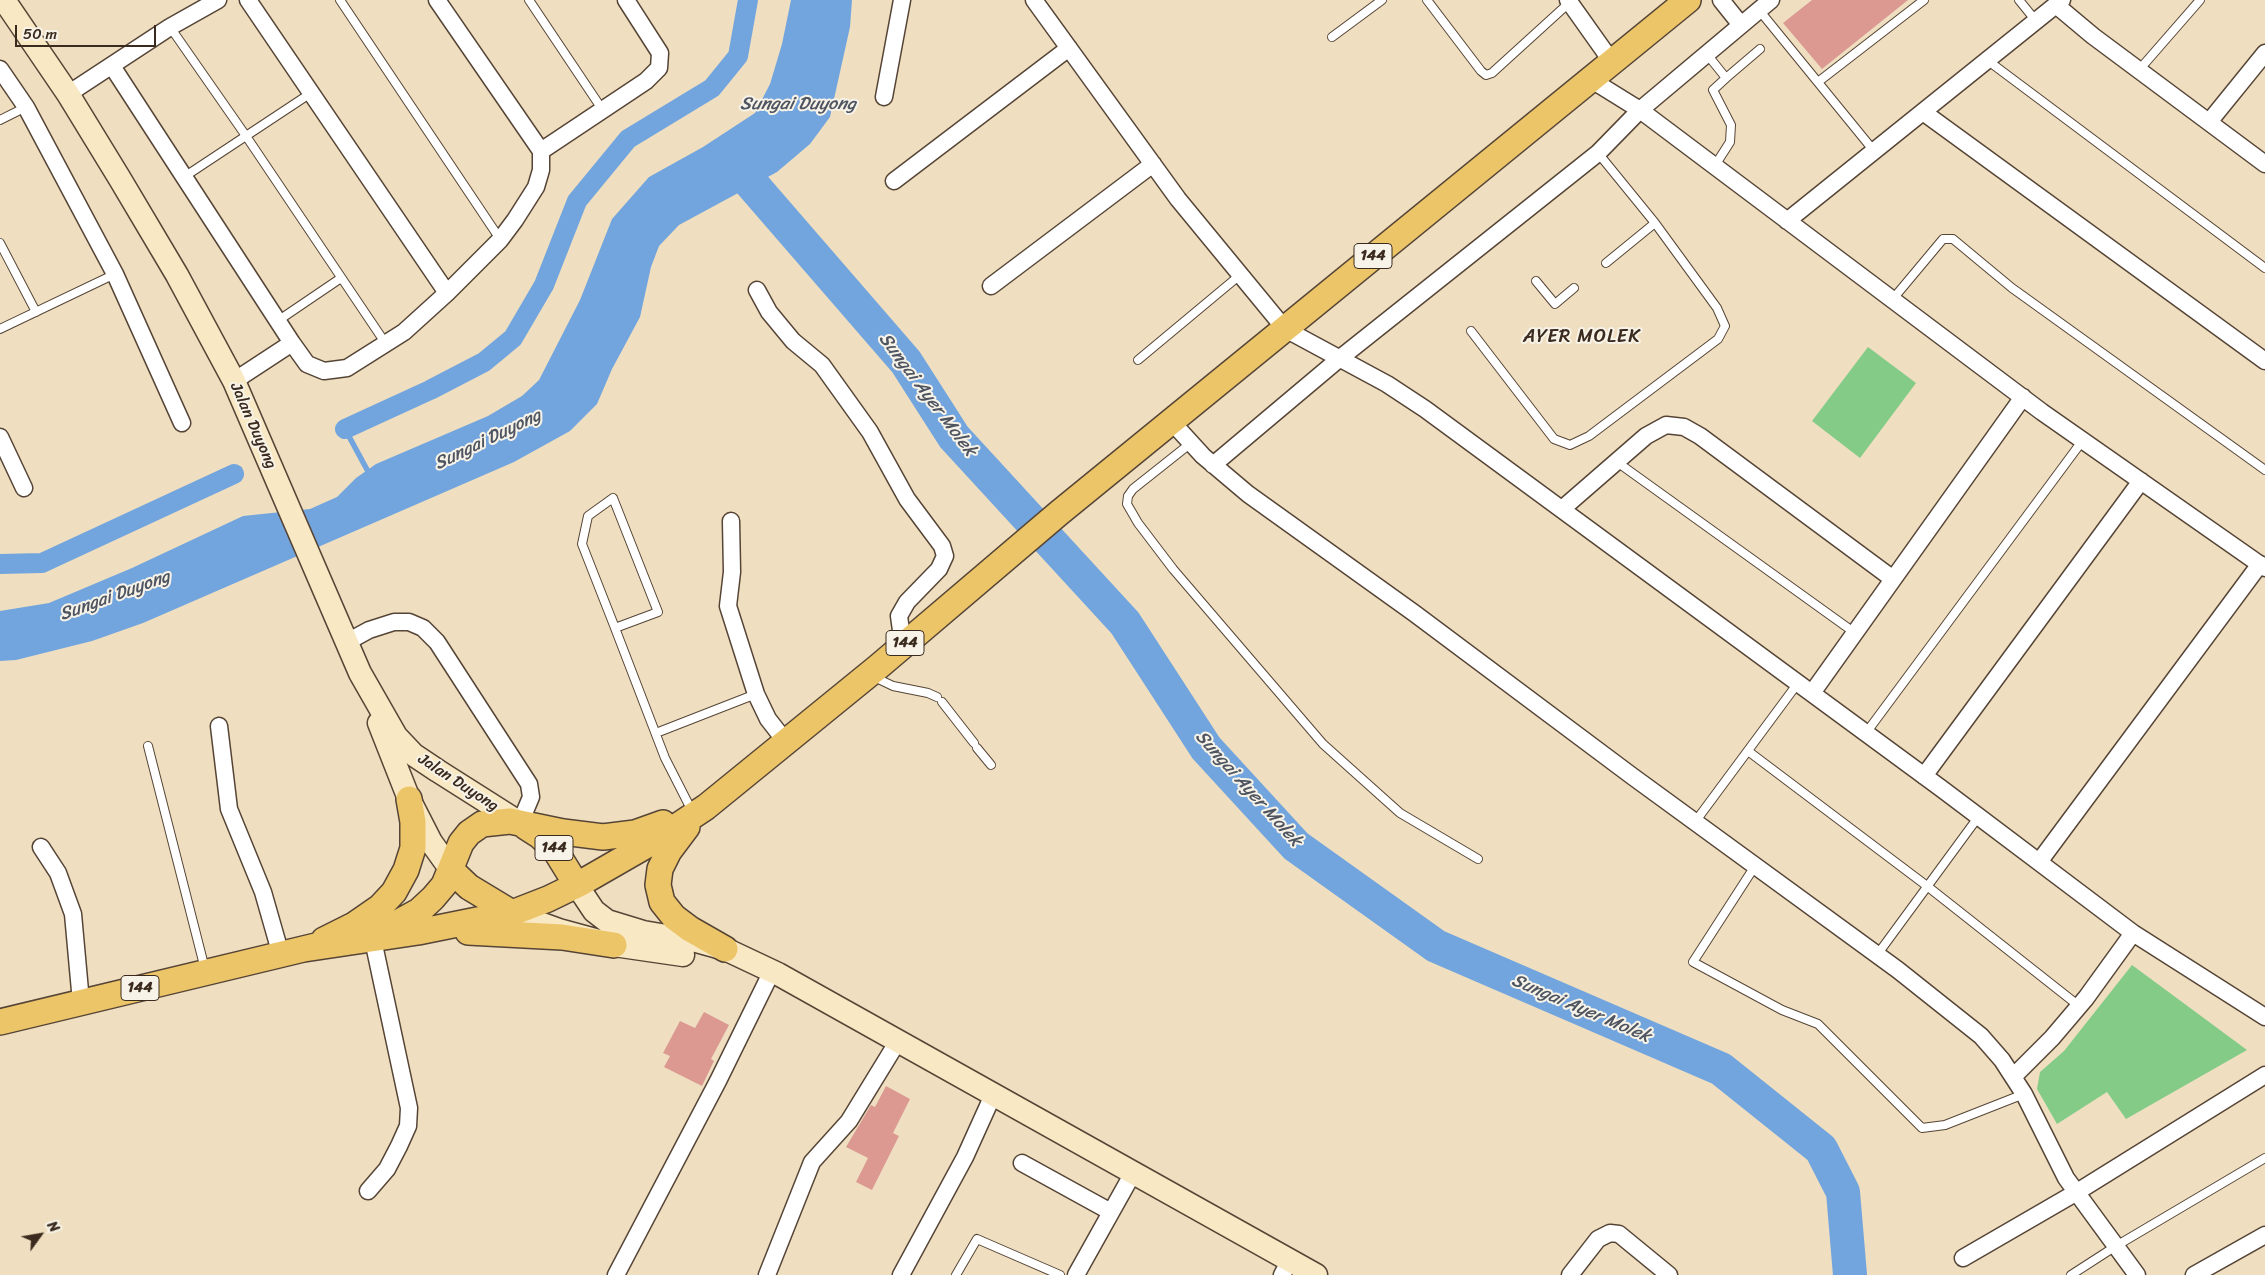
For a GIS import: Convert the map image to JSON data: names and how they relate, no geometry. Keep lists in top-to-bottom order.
{
  "streets": {
    "main road": ["144", "Jalan Duyong"]
  },
  "crossings": [
    ["144", "Jalan Duyong"]
  ],
  "districts": ["AYER MOLEK"],
  "water": ["Sungai Duyong", "Sungai Ayer Molek"],
  "scale_bar": "50 m",
  "north": "top right"
}
